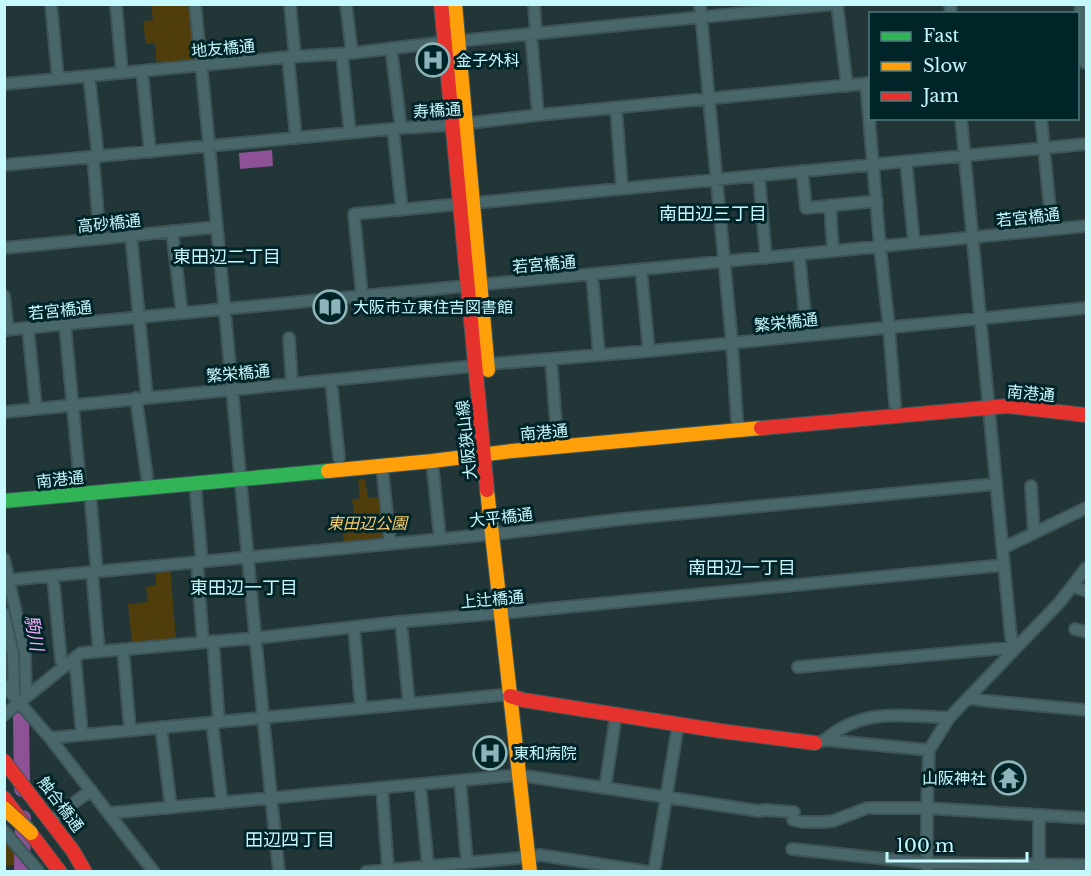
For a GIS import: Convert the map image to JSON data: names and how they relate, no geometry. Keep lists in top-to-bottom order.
{
  "streets": {
    "main road": ["南港通", "大阪狭山線"],
    "street": [
      "地友橋通",
      "寿橋通",
      "若宮橋通",
      "高砂橋通",
      "繁栄橋通",
      "大平橋通",
      "上辻橋通",
      "触合橋通"
    ]
  },
  "crossings": [
    ["地友橋通", "大阪狭山線"],
    ["寿橋通", "大阪狭山線"],
    ["若宮橋通", "大阪狭山線"],
    ["繁栄橋通", "大阪狭山線"],
    ["南港通", "大阪狭山線"],
    ["大阪狭山線", "大平橋通"],
    ["大阪狭山線", "上辻橋通"]
  ],
  "districts": [
    "南田辺三丁目",
    "東田辺二丁目",
    "南田辺一丁目",
    "東田辺一丁目",
    "田辺四丁目"
  ],
  "water": ["駒川"],
  "parks": ["東田辺公園"],
  "places": {
    "hospital": ["金子外科", "東和病院"],
    "library": ["大阪市立東住吉図書館"],
    "temple": ["山阪神社"]
  },
  "legend": ["Fast", "Slow", "Jam"],
  "scale_bar": "100 m"
}
